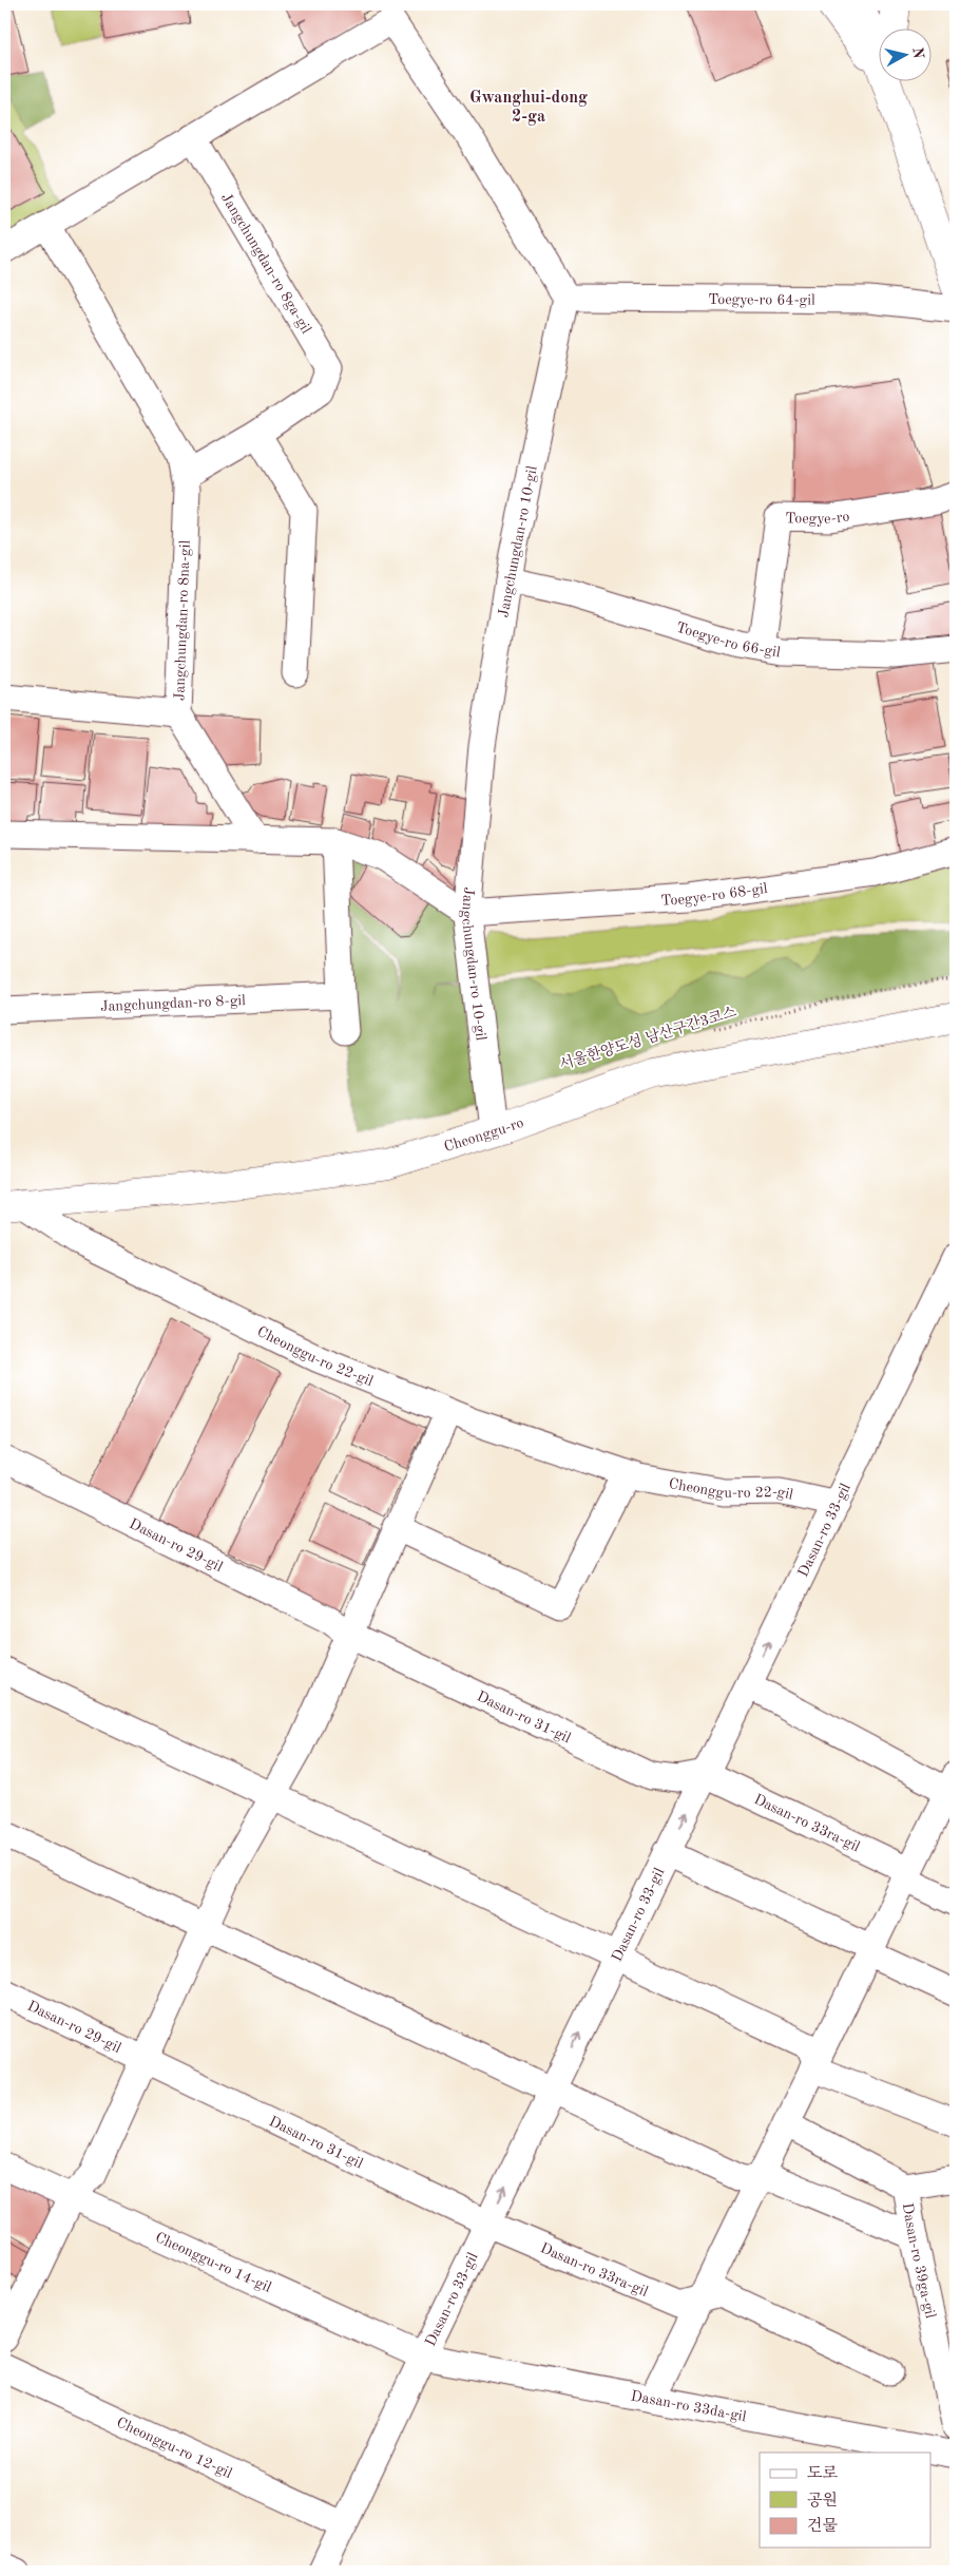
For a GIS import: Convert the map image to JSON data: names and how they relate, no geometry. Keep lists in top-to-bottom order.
{
  "streets": {
    "street": [
      "Jangchungdan-ro 8ga-gil",
      "Toegye-ro 64-gil",
      "Toegye-ro",
      "Jangchungdan-ro 10-gil",
      "Jangchungdan-ro 8na-gil",
      "Toegye-ro 66-gil",
      "Toegye-ro 68-gil",
      "Jangchungdan-ro 8-gil",
      "Cheonggu-ro",
      "Cheonggu-ro 22-gil",
      "Dasan-ro 33-gil",
      "Dasan-ro 29-gil",
      "Dasan-ro 31-gil",
      "Dasan-ro 33ra-gil",
      "Dasan-ro 39ga-gil",
      "Cheonggu-ro 14-gil",
      "Dasan-ro 33da-gil",
      "Cheonggu-ro 12-gil"
    ],
    "path": ["서울한양도성 남산구간3코스"]
  },
  "crossings": [
    ["Toegye-ro 64-gil", "Jangchungdan-ro 10-gil"],
    ["Toegye-ro", "Toegye-ro 66-gil"],
    ["Jangchungdan-ro 10-gil", "Toegye-ro 66-gil"],
    ["Jangchungdan-ro 10-gil", "Toegye-ro 68-gil"],
    ["Jangchungdan-ro 10-gil", "Cheonggu-ro"],
    ["Cheonggu-ro", "Cheonggu-ro 22-gil"],
    ["Cheonggu-ro 22-gil", "Dasan-ro 33-gil"],
    ["Dasan-ro 33-gil", "Dasan-ro 31-gil"],
    ["Dasan-ro 33-gil", "Dasan-ro 33ra-gil"],
    ["Dasan-ro 33-gil", "Cheonggu-ro 14-gil"],
    ["Dasan-ro 33-gil", "Dasan-ro 33da-gil"],
    ["Dasan-ro 33-gil", "Cheonggu-ro 12-gil"],
    ["Dasan-ro 29-gil", "Dasan-ro 31-gil"],
    ["Dasan-ro 31-gil", "Dasan-ro 33ra-gil"],
    ["Cheonggu-ro 14-gil", "Dasan-ro 33da-gil"]
  ],
  "districts": ["Gwanghui-dong 2-ga"],
  "legend": ["도로", "공원", "건물"],
  "north": "right"
}
